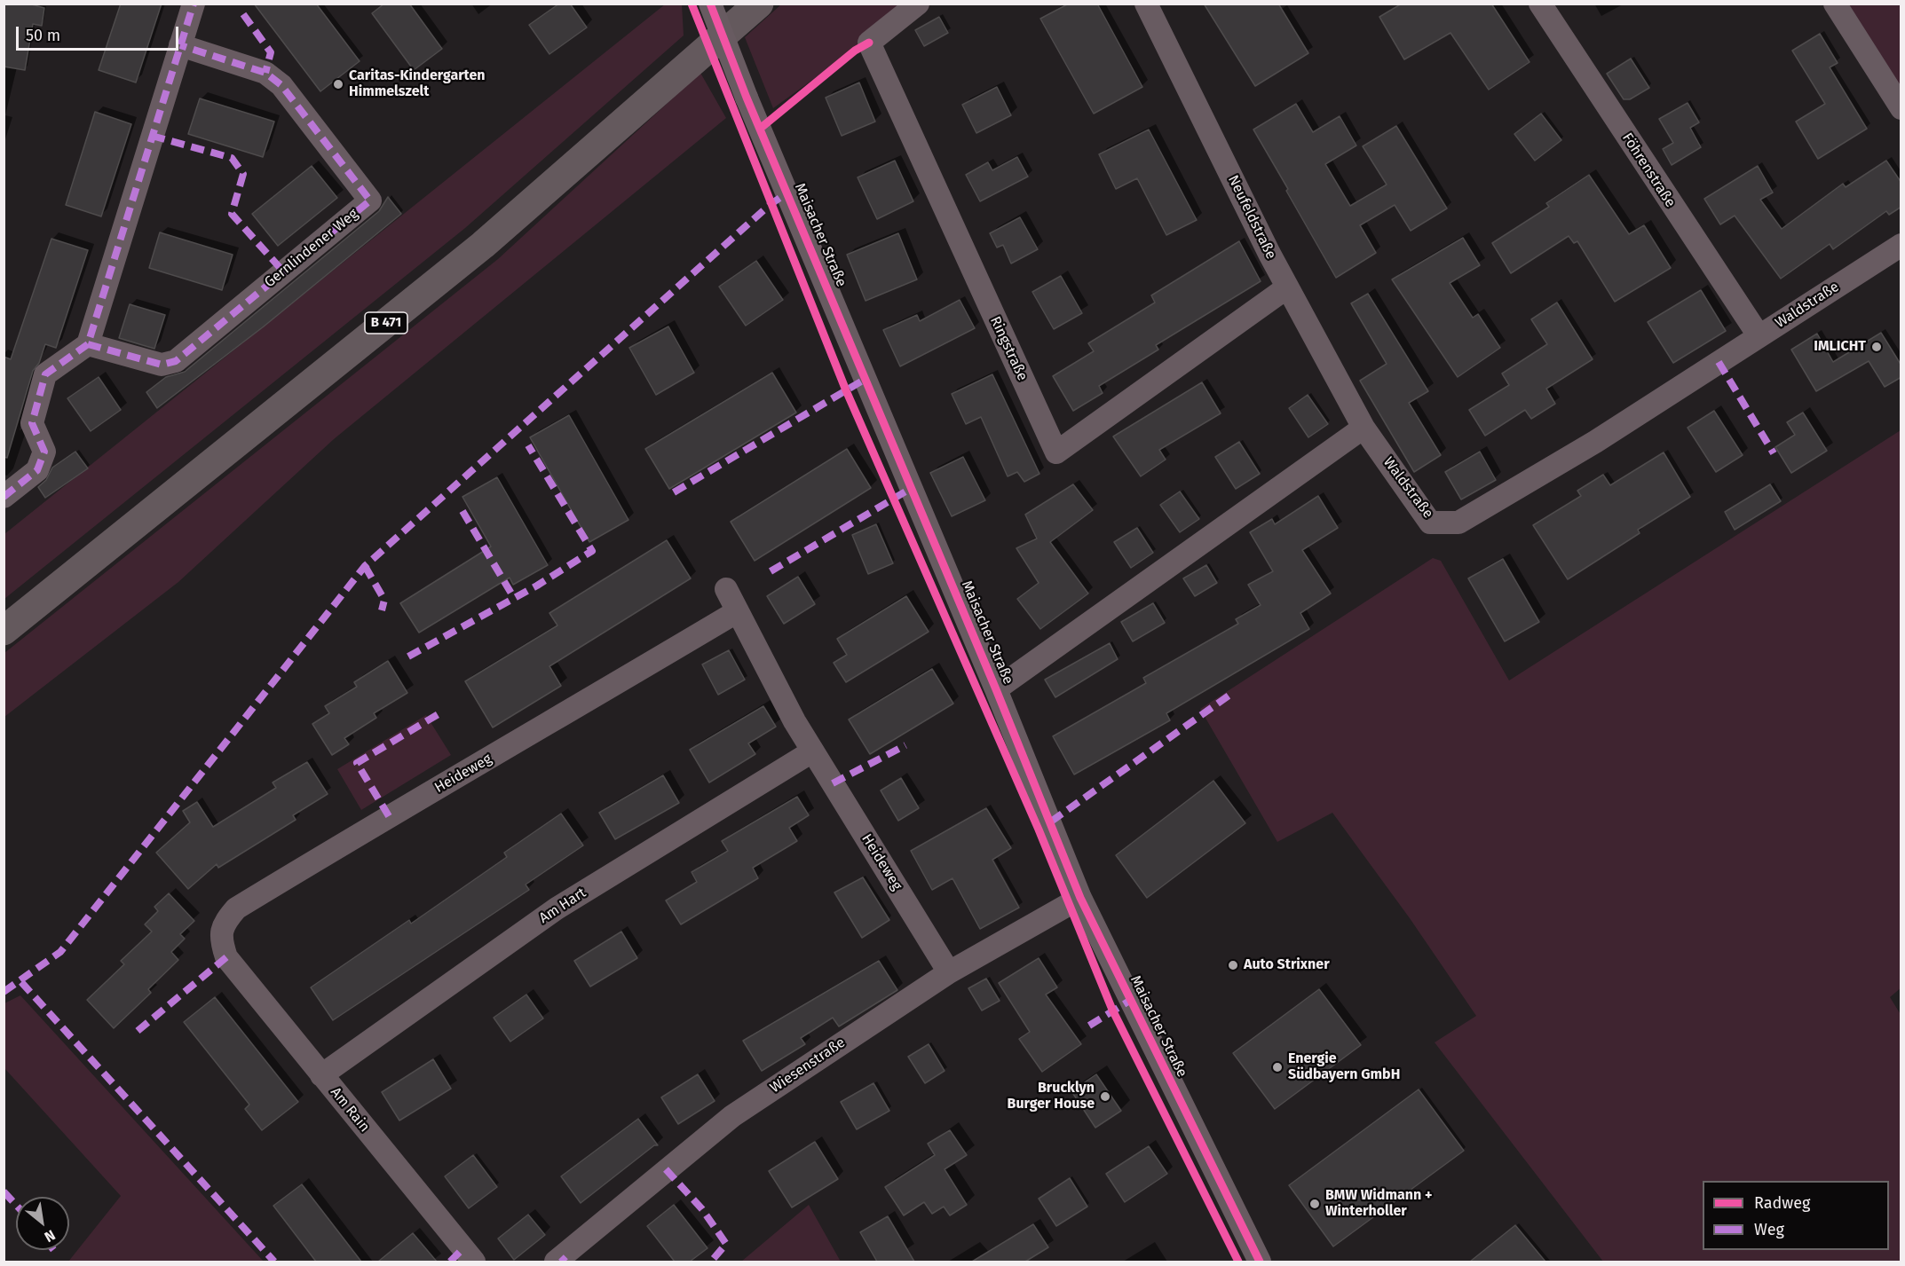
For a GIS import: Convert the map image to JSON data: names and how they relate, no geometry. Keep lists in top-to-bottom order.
{
  "streets": {
    "highway": ["B 471"],
    "street": [
      "Föhrenstraße",
      "Neufeldstraße",
      "Maisacher Straße",
      "Gernlindener Weg",
      "Waldstraße",
      "Ringstraße",
      "Heideweg",
      "Am Hart",
      "Wiesenstraße",
      "Am Rain"
    ]
  },
  "crossings": [
    ["Föhrenstraße", "Waldstraße"],
    ["Neufeldstraße", "Waldstraße"],
    ["Neufeldstraße", "Ringstraße"],
    ["Maisacher Straße", "Wiesenstraße"],
    ["Heideweg", "Am Hart"],
    ["Heideweg", "Wiesenstraße"],
    ["Heideweg", "Am Rain"],
    ["Am Hart", "Am Rain"]
  ],
  "places": [
    "Caritas-Kindergarten Himmelszelt",
    "IMLICHT",
    "Auto Strixner",
    "Energie Südbayern GmbH",
    "Brucklyn Burger House",
    "BMW Widmann + Winterholler"
  ],
  "legend": ["Radweg", "Weg"],
  "scale_bar": "50 m",
  "north": "bottom right"
}
